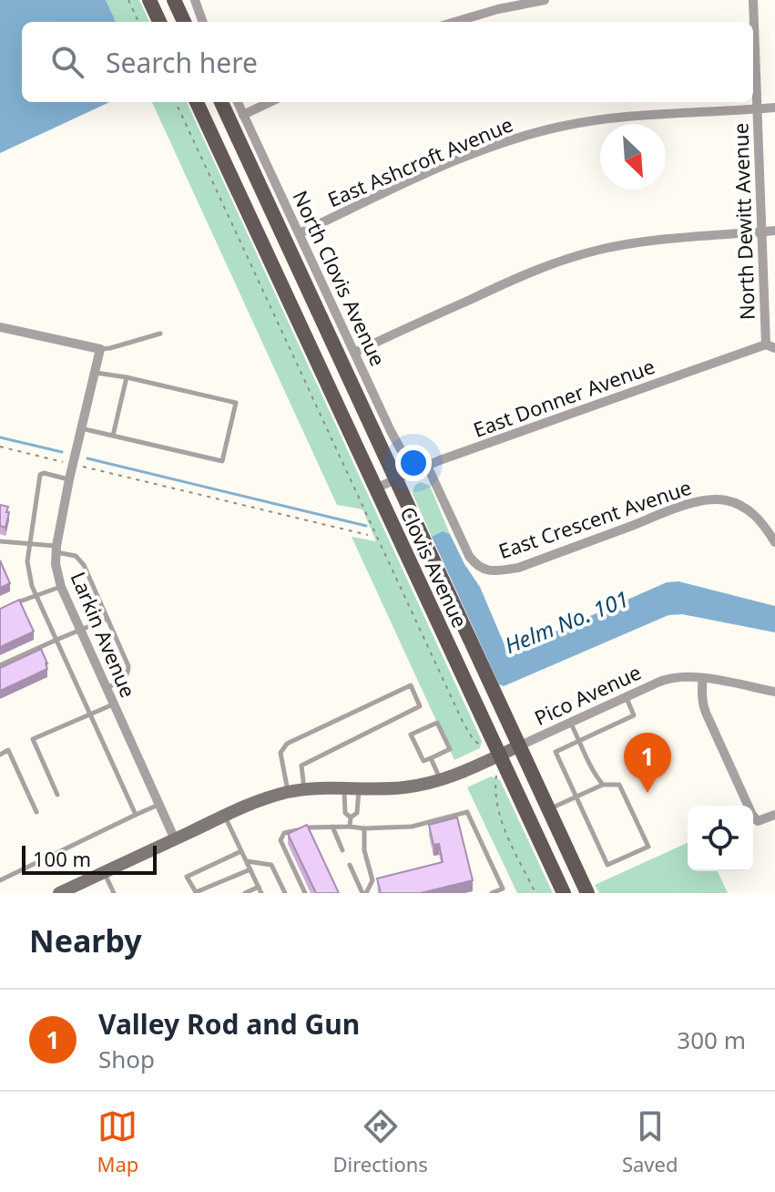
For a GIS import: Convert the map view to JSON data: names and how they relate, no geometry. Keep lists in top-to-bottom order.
{
  "streets": {
    "main road": ["Clovis Avenue"],
    "street": [
      "East Ashcroft Avenue",
      "North Dewitt Avenue",
      "North Clovis Avenue",
      "East Donner Avenue",
      "East Crescent Avenue",
      "Larkin Avenue",
      "Pico Avenue"
    ]
  },
  "crossings": [
    ["East Ashcroft Avenue", "North Dewitt Avenue"],
    ["East Ashcroft Avenue", "North Clovis Avenue"],
    ["North Dewitt Avenue", "East Donner Avenue"],
    ["North Clovis Avenue", "East Donner Avenue"],
    ["East Donner Avenue", "East Crescent Avenue"],
    ["East Donner Avenue", "Clovis Avenue"],
    ["Clovis Avenue", "Pico Avenue"]
  ],
  "water": ["Helm No. 101"],
  "scale_bar": "100 m",
  "north": "bottom right",
  "page": {
    "search": "Search here",
    "pins": "1",
    "scale": "100 m",
    "heading": "Nearby",
    "list": [
      {
        "mark": "1",
        "name": "Valley Rod and Gun",
        "note": "Shop",
        "value": "300 m"
      }
    ],
    "nav": ["Map", "Directions", "Saved"]
  }
}
